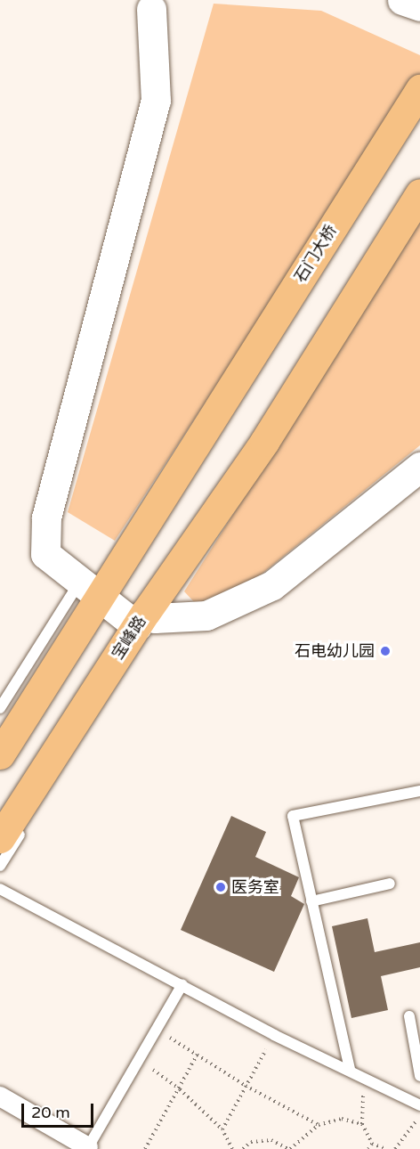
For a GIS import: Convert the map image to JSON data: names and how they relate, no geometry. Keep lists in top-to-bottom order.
{
  "streets": {
    "main road": ["石门大桥", "宝峰路"]
  },
  "places": ["石电幼儿园", "医务室"],
  "scale_bar": "20 m"
}
